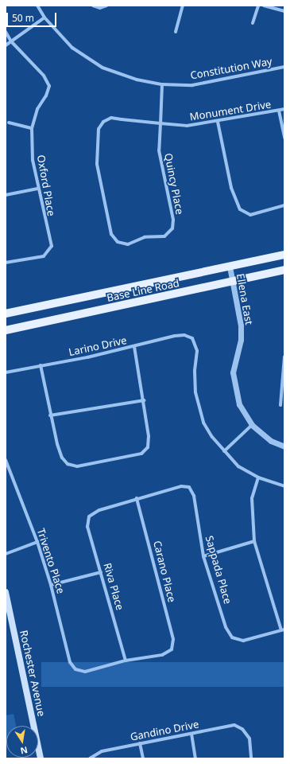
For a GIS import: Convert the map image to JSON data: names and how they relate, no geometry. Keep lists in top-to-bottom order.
{
  "streets": {
    "main road": ["Base Line Road", "Rochester Avenue"],
    "street": [
      "Constitution Way",
      "Monument Drive",
      "Quincy Place",
      "Oxford Place",
      "Ellena East",
      "Larino Drive",
      "Trivento Place",
      "Sappada Place",
      "Carano Place",
      "Riva Place",
      "Gandino Drive"
    ]
  },
  "crossings": [
    ["Constitution Way", "Quincy Place"],
    ["Monument Drive", "Quincy Place"],
    ["Base Line Road", "Ellena East"],
    ["Trivento Place", "Carano Place"],
    ["Trivento Place", "Riva Place"],
    ["Sappada Place", "Carano Place"],
    ["Sappada Place", "Riva Place"],
    ["Carano Place", "Riva Place"]
  ],
  "scale_bar": "50 m",
  "north": "bottom"
}
